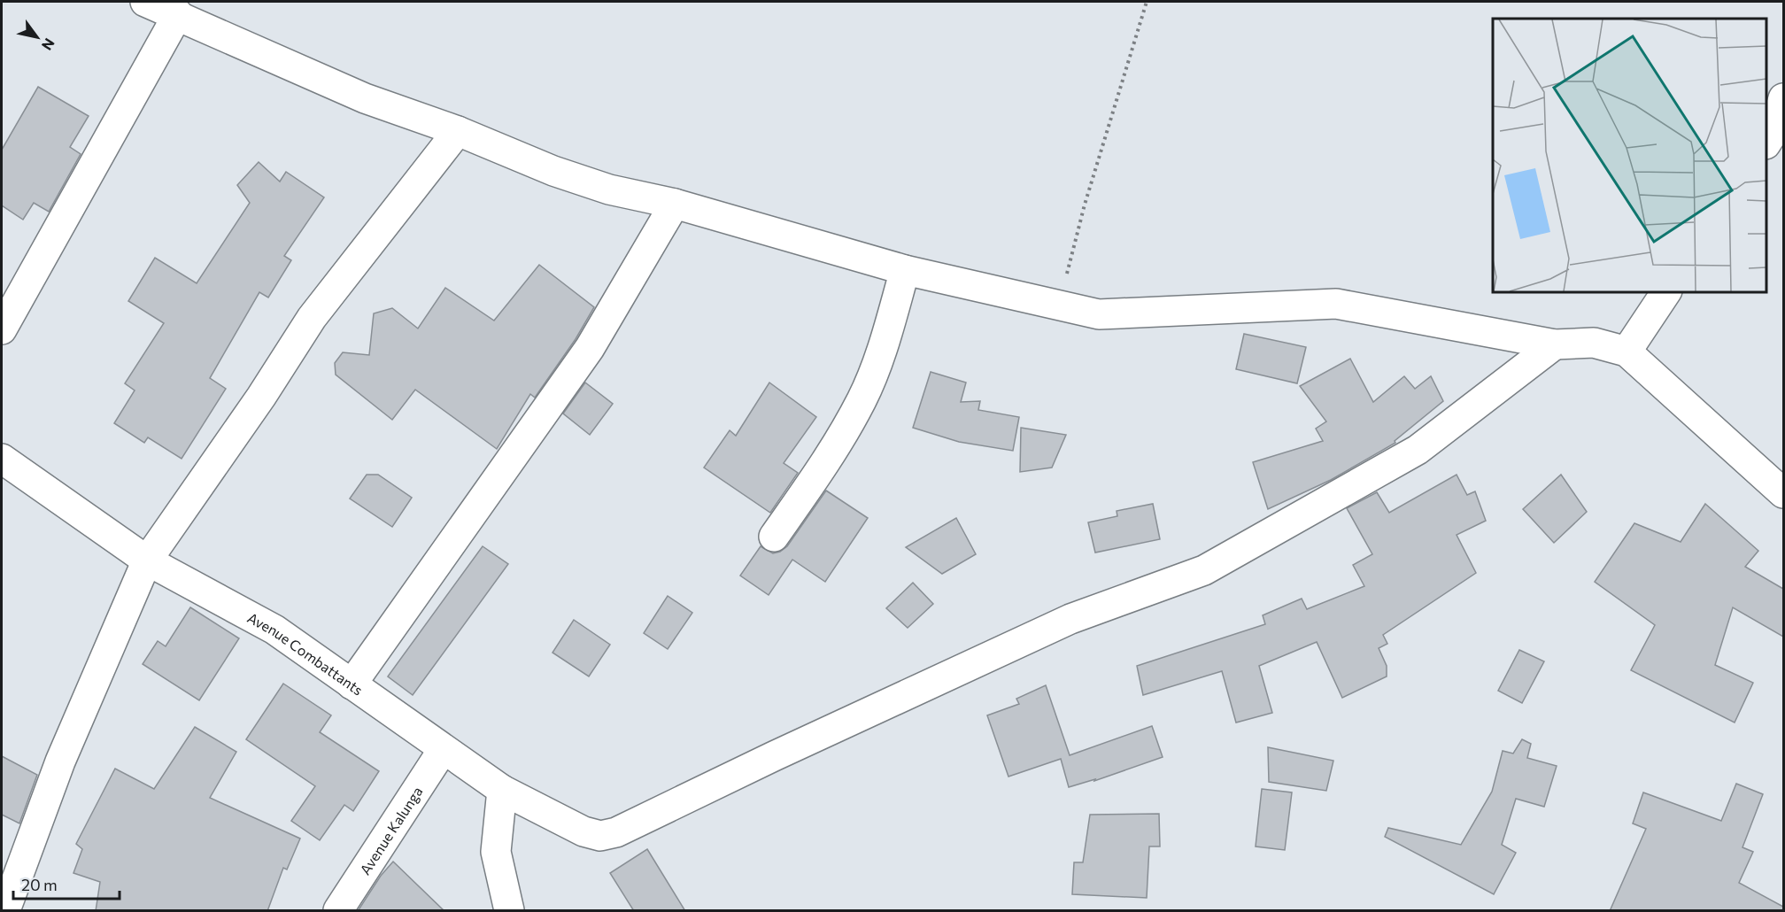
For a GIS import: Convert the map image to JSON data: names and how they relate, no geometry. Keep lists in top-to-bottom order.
{
  "streets": {
    "street": ["Avenue Combattants", "Avenue Kalunga"]
  },
  "crossings": [
    ["Avenue Combattants", "Avenue Kalunga"]
  ],
  "scale_bar": "20 m",
  "north": "bottom right"
}
